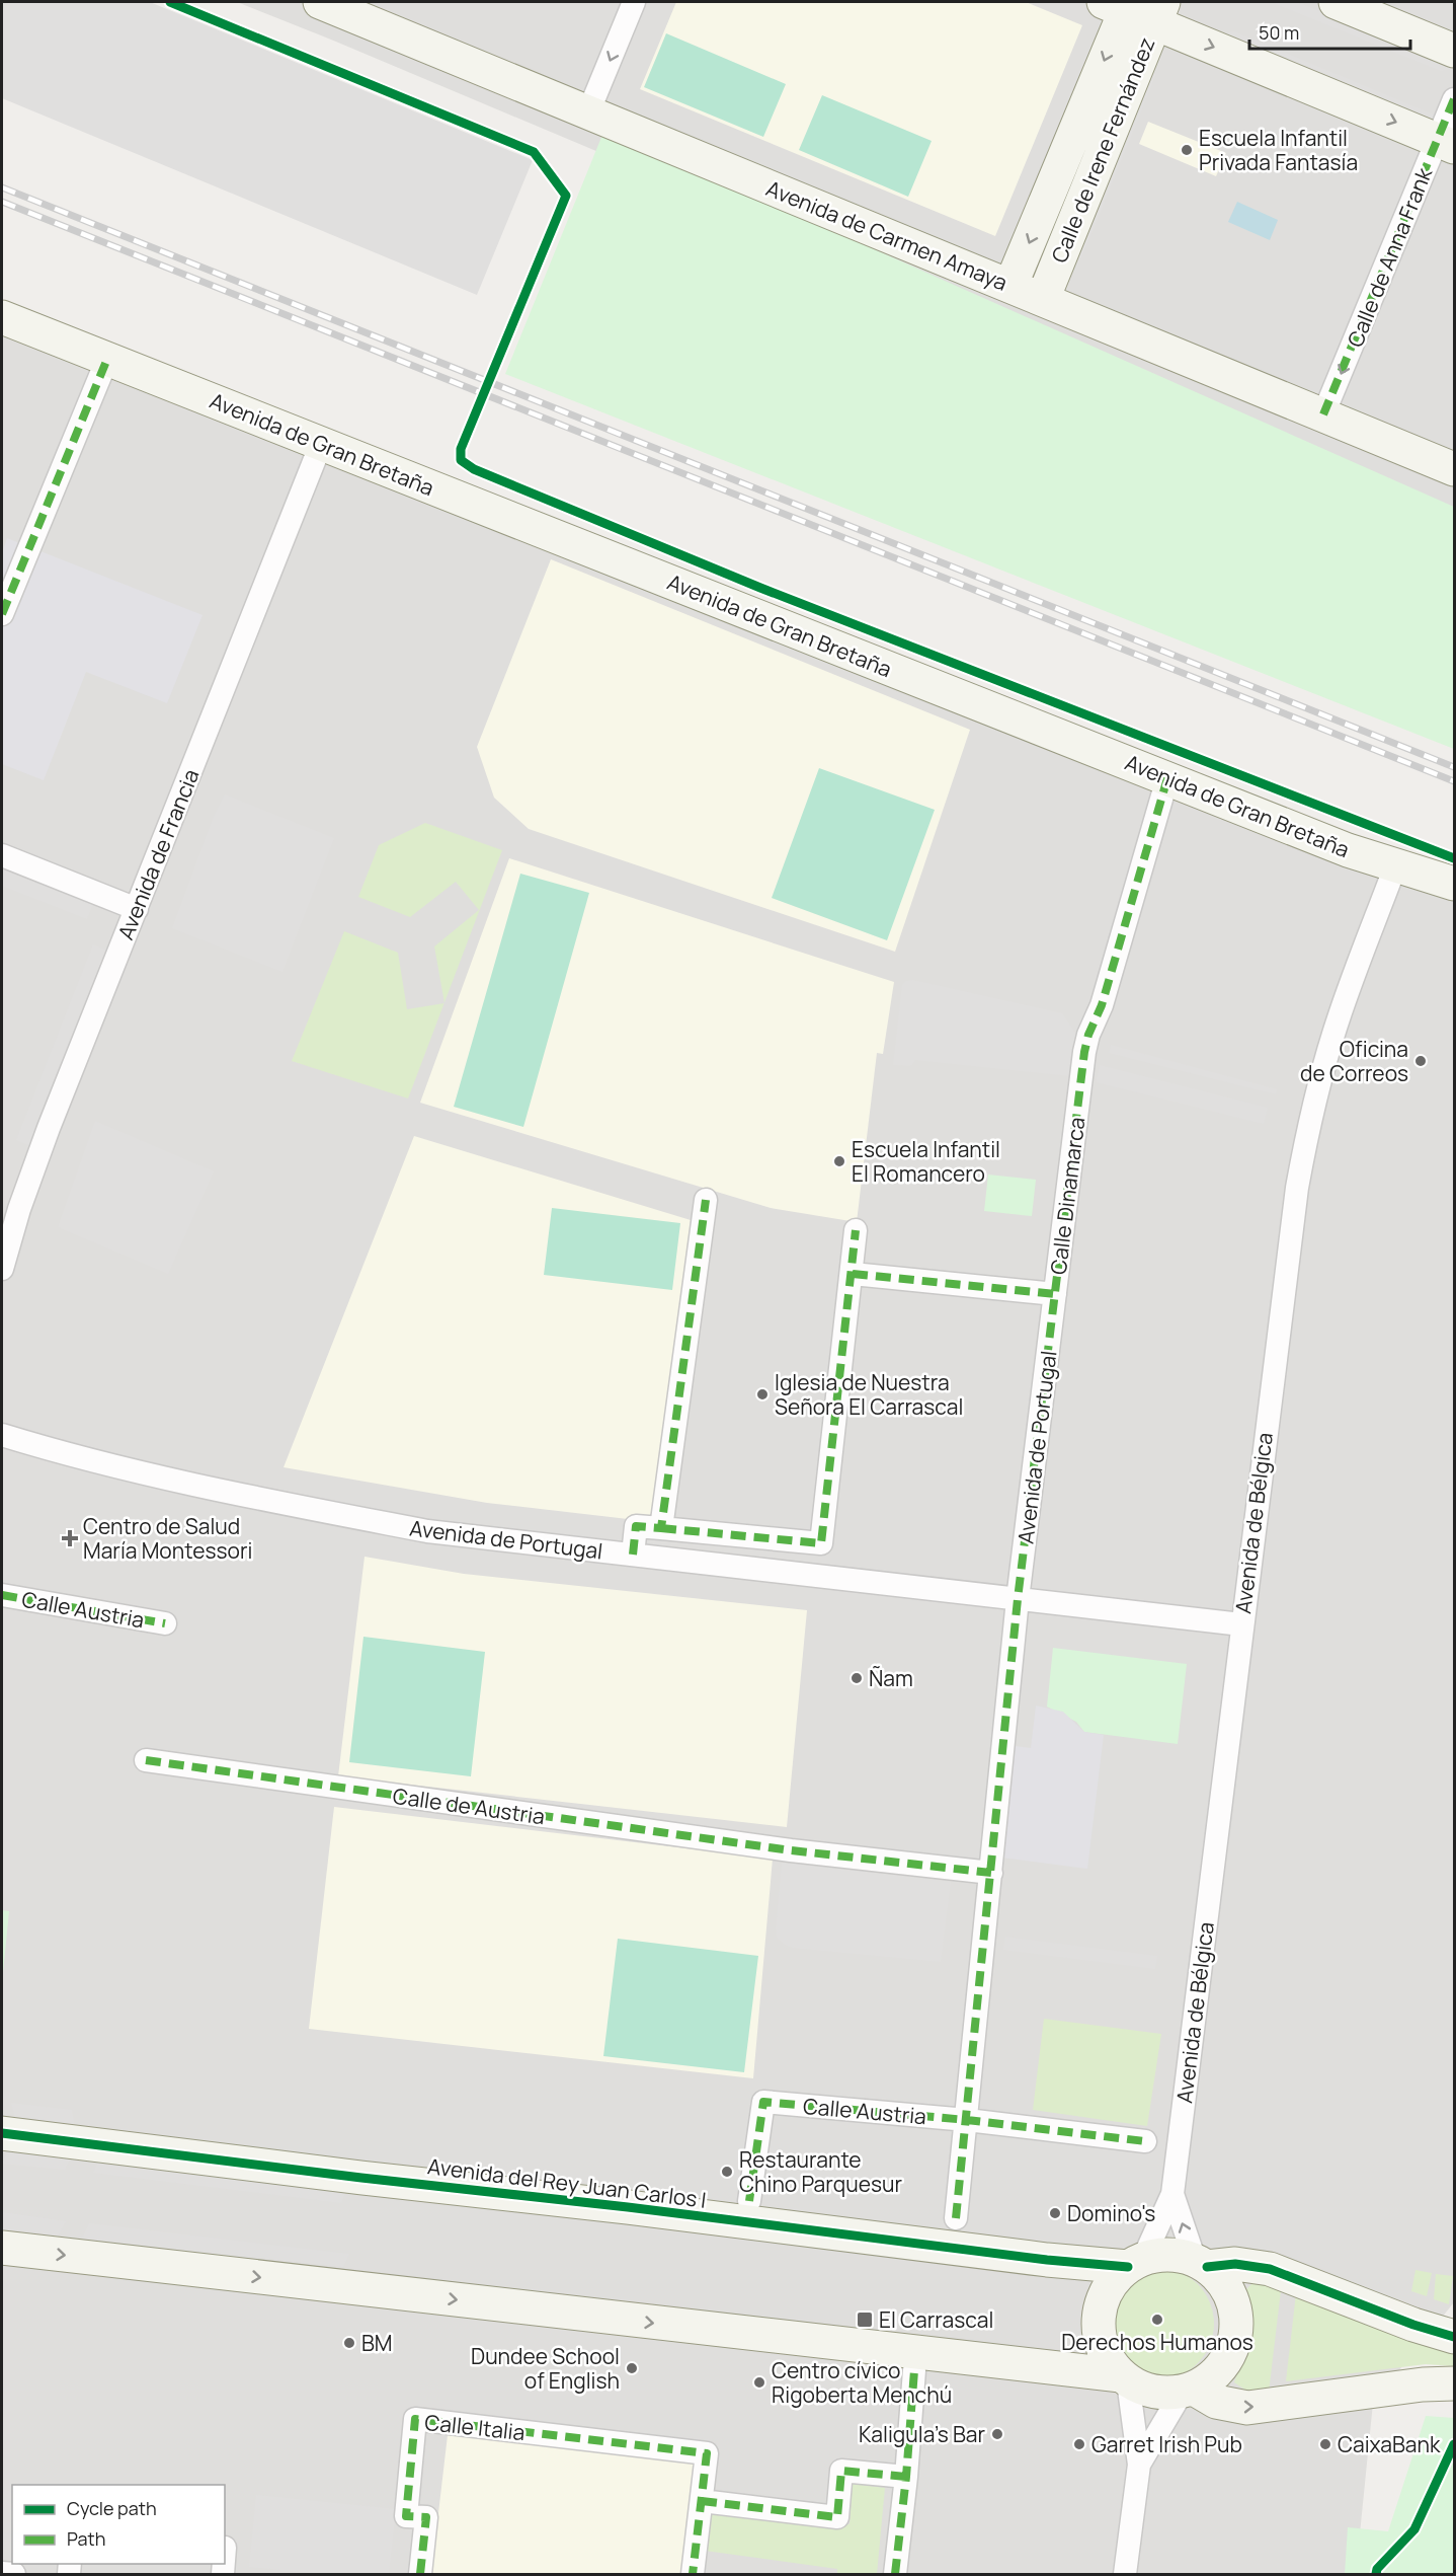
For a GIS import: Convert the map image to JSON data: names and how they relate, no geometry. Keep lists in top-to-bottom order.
{
  "streets": {
    "main road": [
      "Calle de Irene Fernández",
      "Avenida de Carmen Amaya",
      "Avenida de Gran Bretaña",
      "Avenida del Rey Juan Carlos I"
    ],
    "street": [
      "Calle de Anna Frank",
      "Avenida de Francia",
      "Calle Dinamarca",
      "Avenida de Portugal",
      "Avenida de Bélgica",
      "Calle Austria",
      "Calle de Austria",
      "Calle Italia"
    ]
  },
  "crossings": [
    ["Calle de Irene Fernández", "Avenida de Carmen Amaya"],
    ["Avenida de Carmen Amaya", "Calle de Anna Frank"],
    ["Avenida de Gran Bretaña", "Avenida de Francia"],
    ["Avenida de Gran Bretaña", "Calle Dinamarca"],
    ["Avenida de Gran Bretaña", "Avenida de Bélgica"],
    ["Calle Dinamarca", "Avenida de Portugal"],
    ["Avenida de Portugal", "Avenida de Bélgica"]
  ],
  "one_way": ["Calle de Anna Frank"],
  "places": {
    "other": [
      "Escuela Infantil Privada Fantasía",
      "Oficina de Correos",
      "Escuela Infantil El Romancero",
      "Iglesia de Nuestra Señora El Carrascal",
      "Ñam",
      "Restaurante Chino Parquesur",
      "Domino's",
      "Derechos Humanos",
      "BM",
      "Dundee School of English",
      "Centro cívico Rigoberta Menchú",
      "Kaligula's Bar",
      "Garret Irish Pub",
      "CaixaBank"
    ],
    "health": ["Centro de Salud María Montessori"],
    "transit": ["El Carrascal"]
  },
  "legend": ["Cycle path", "Path"],
  "scale_bar": "50 m"
}
